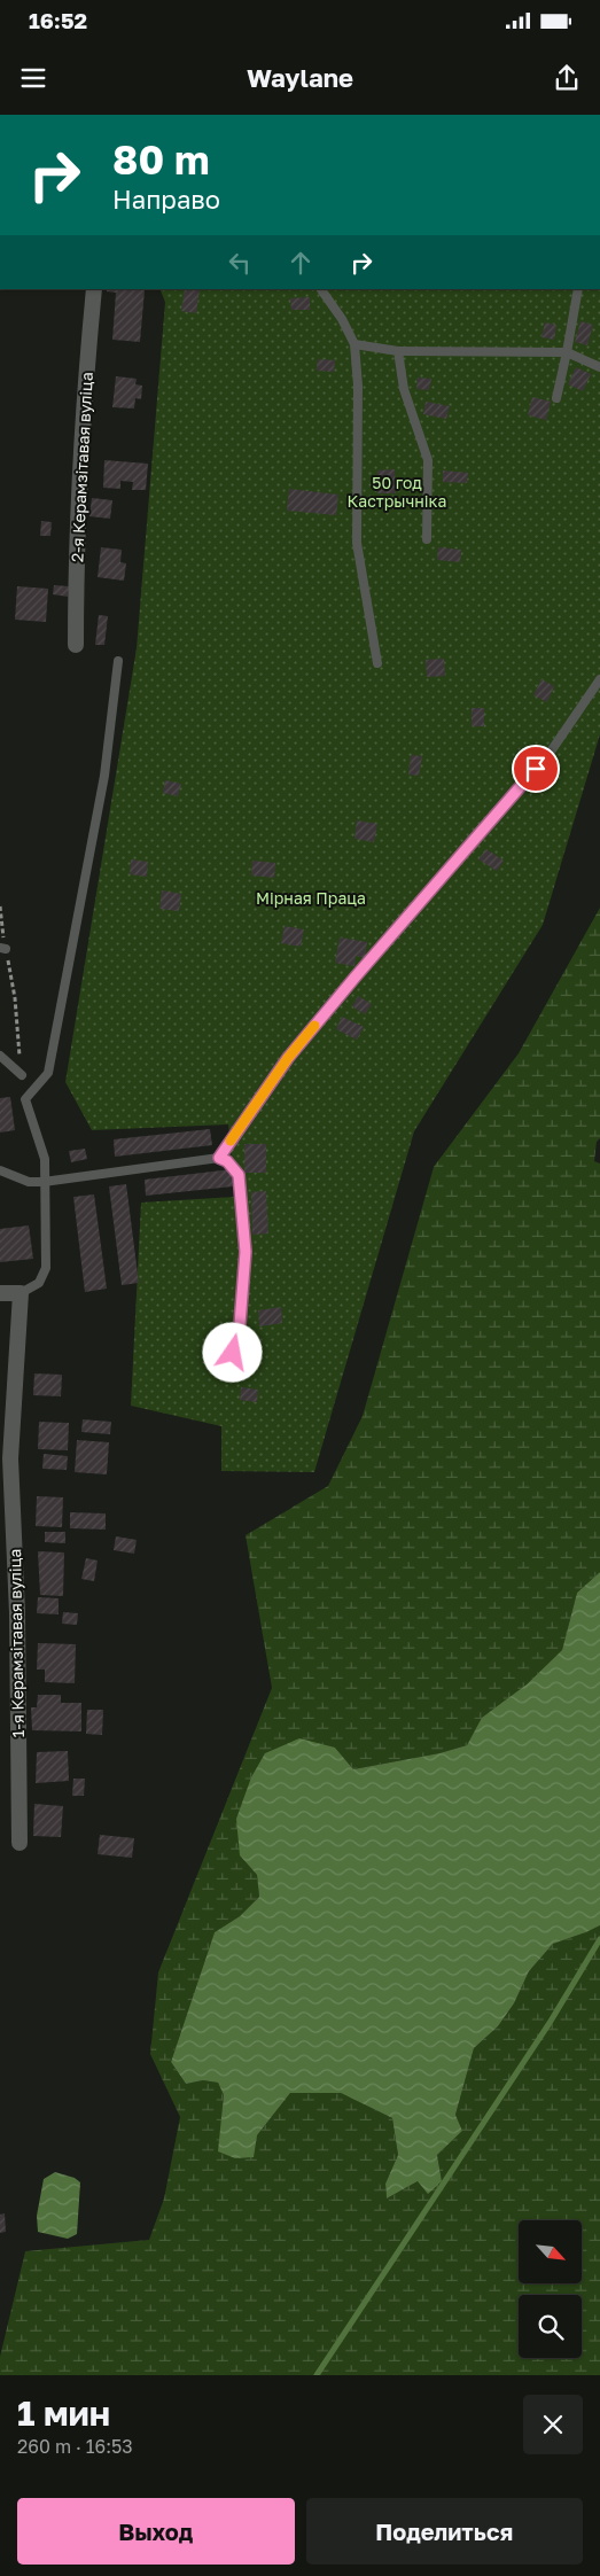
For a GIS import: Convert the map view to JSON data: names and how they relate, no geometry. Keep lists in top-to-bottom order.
{
  "streets": {
    "street": ["2-я Керамзітавая вуліца", "1-я Керамзітавая вуліца"]
  },
  "parks": ["50 год Кастрычніка", "Мірная Праца"],
  "north": "bottom right",
  "page": {
    "status": "16:52",
    "header": "Waylane",
    "turn": ["80 m", "Направо"],
    "heading": ["1 мин", "260 m · 16:53"],
    "buttons": ["Выход", "Поделиться"]
  }
}
